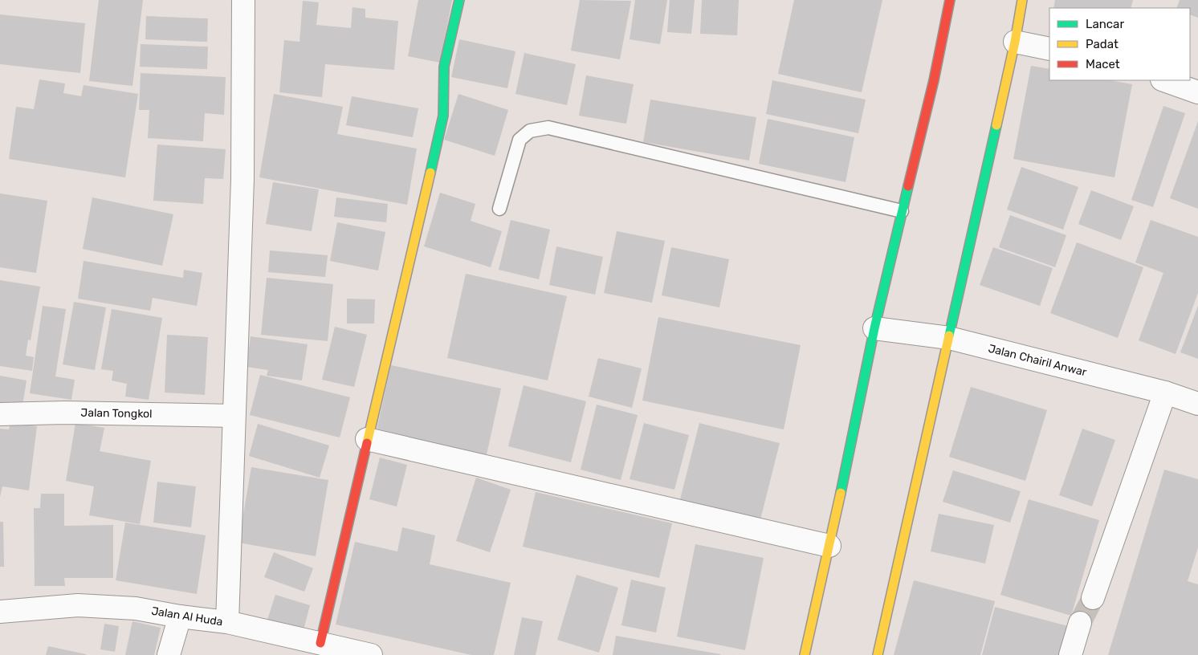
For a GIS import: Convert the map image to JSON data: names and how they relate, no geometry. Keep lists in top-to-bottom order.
{
  "streets": {
    "street": ["Jalan Chairil Anwar", "Jalan Tongkol", "Jalan Al Huda"]
  },
  "legend": ["Lancar", "Padat", "Macet"]
}
